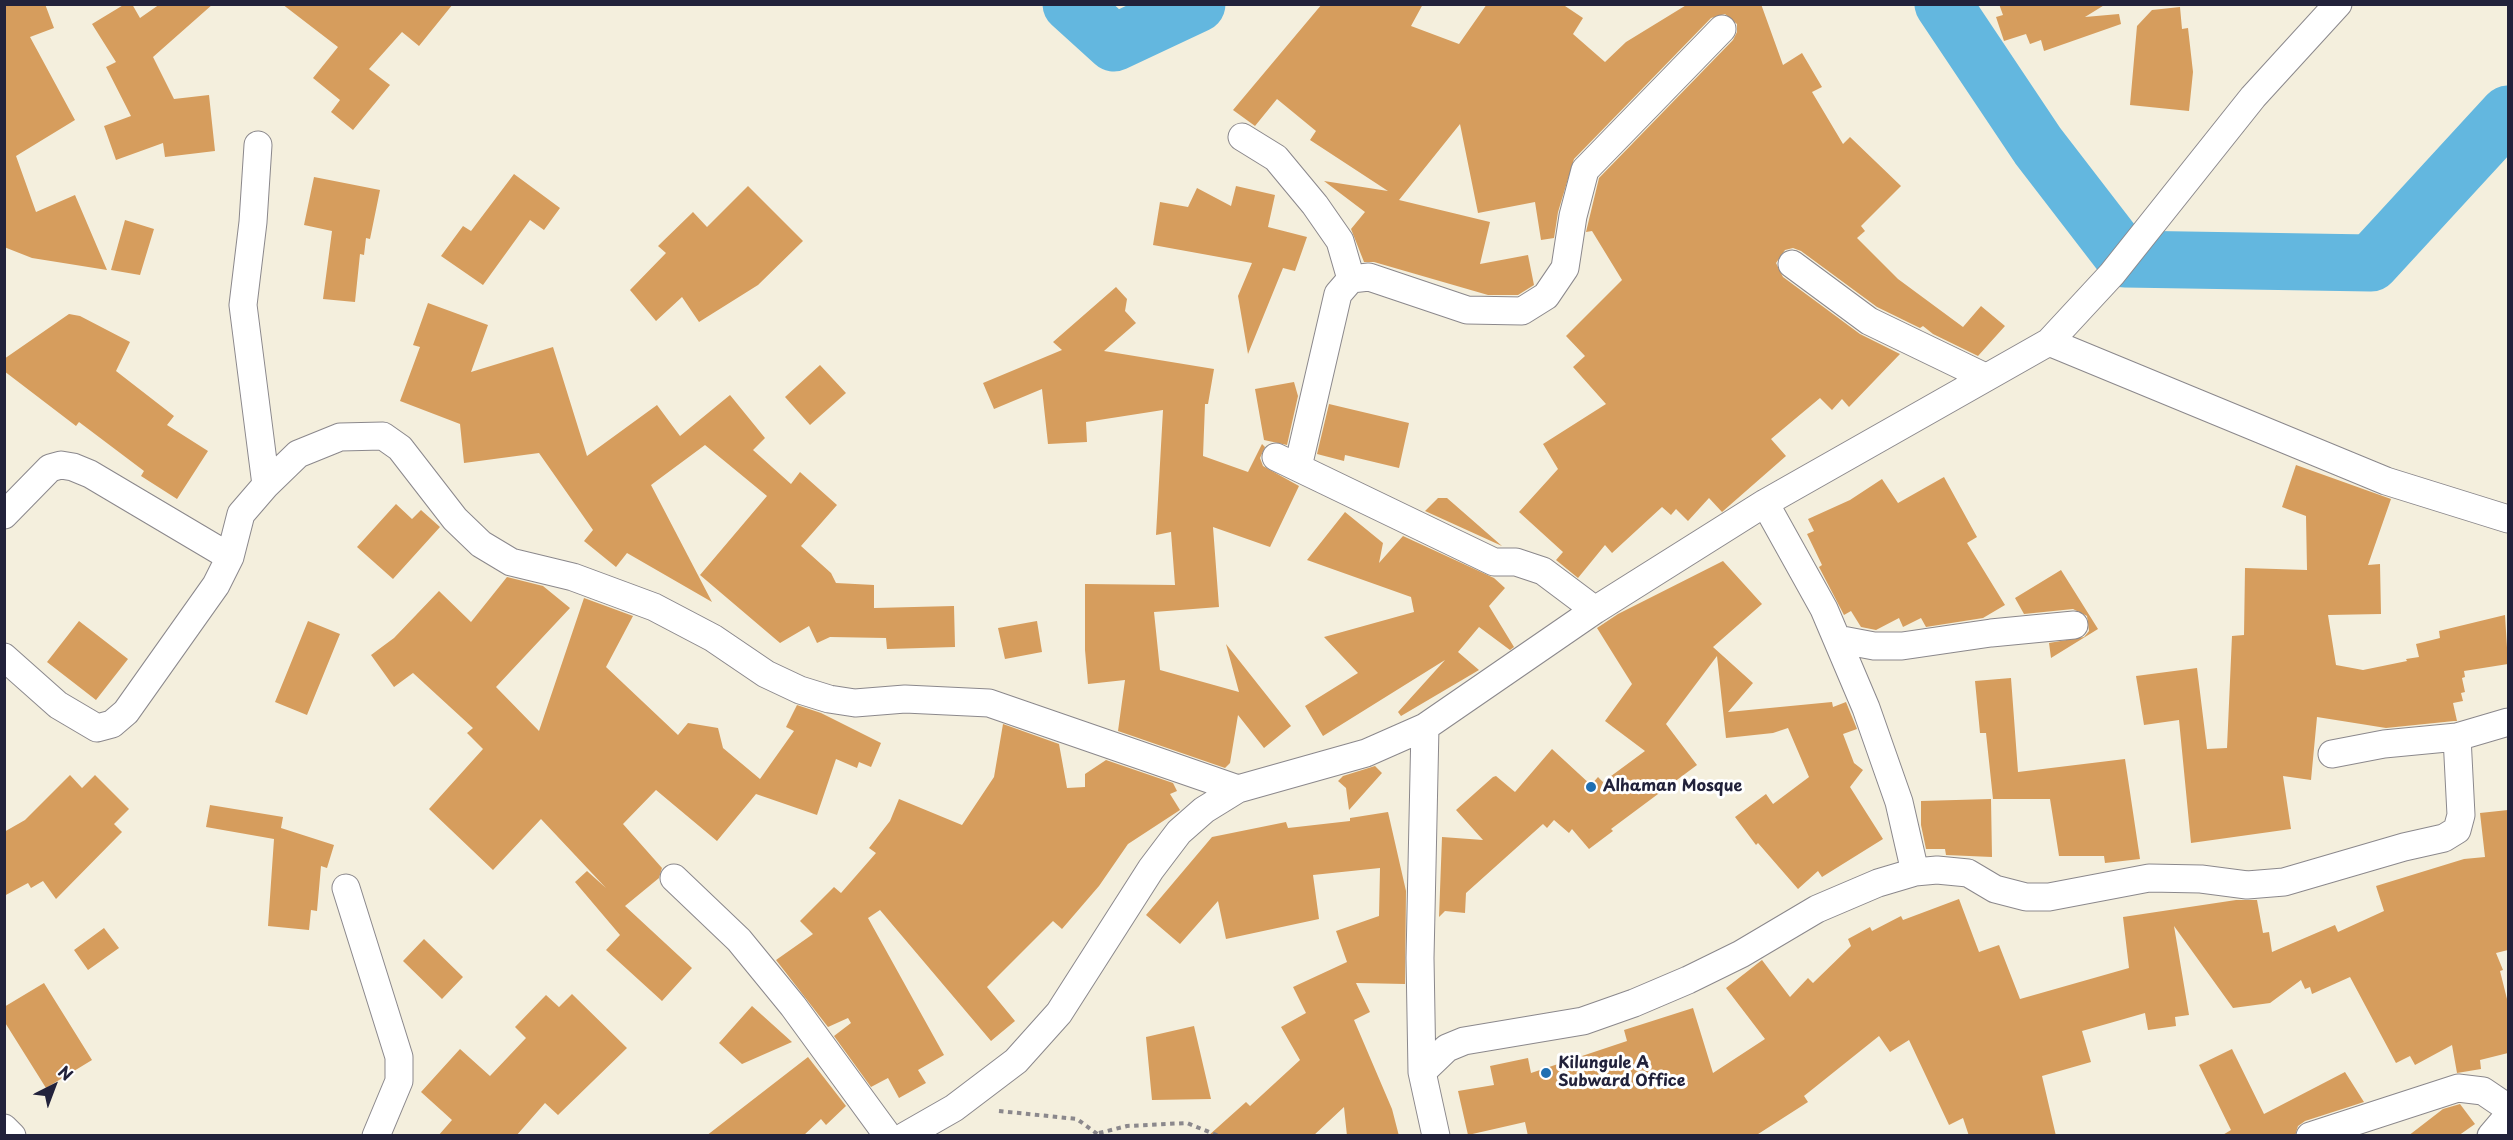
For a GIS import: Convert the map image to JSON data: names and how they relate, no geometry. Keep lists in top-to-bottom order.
{
  "places": ["Alhaman Mosque", "Kilungule A Subward Office"],
  "north": "top right"
}
